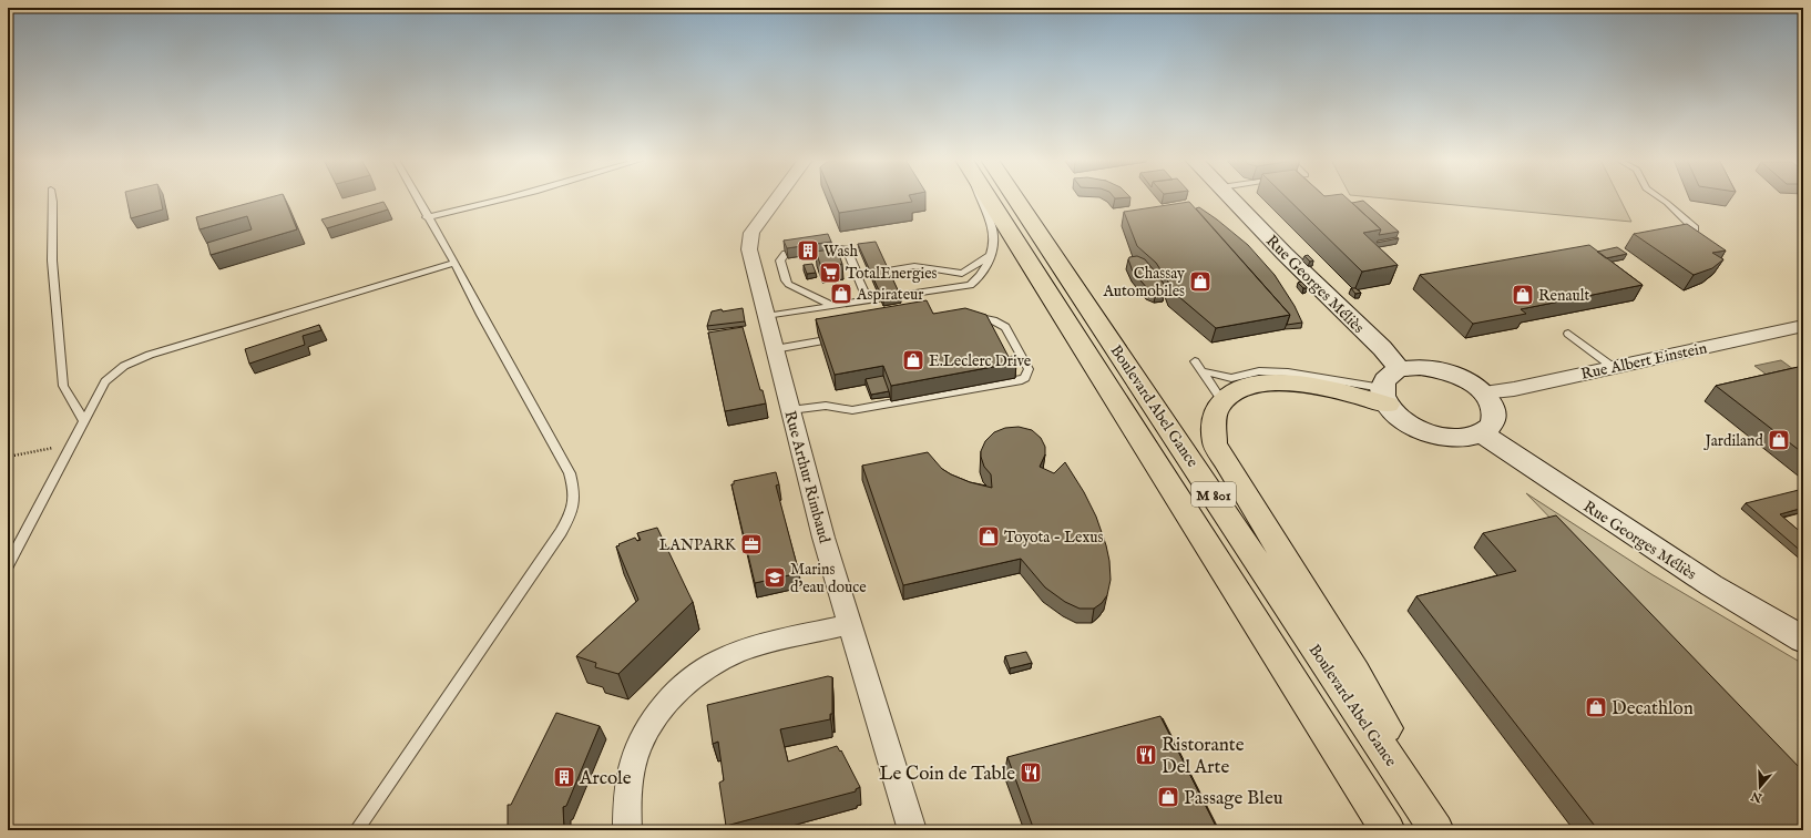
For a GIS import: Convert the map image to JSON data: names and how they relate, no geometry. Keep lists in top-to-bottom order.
{
  "streets": {
    "main road": ["Boulevard Abel Gance", "M 801"],
    "street": ["Rue Georges Méliès", "Rue Albert Einstein", "Rue Arthur Rimbaud"]
  },
  "crossings": [
    ["Rue Georges Méliès", "Rue Albert Einstein"]
  ],
  "places": {
    "building": ["Wash", "Arcole"],
    "supermarket": ["TotalEnergies"],
    "shop": [
      "Chassay Automobiles",
      "Aspirateur",
      "Renault",
      "E.Leclerc Drive",
      "Jardiland",
      "Toyota - Lexus",
      "Decathlon",
      "Passage Bleu"
    ],
    "office": ["LANPARK"],
    "school or university": ["Marins d'eau douce"],
    "restaurant": ["Ristorante Del Arte", "Le Coin de Table"]
  },
  "north": "bottom"
}
